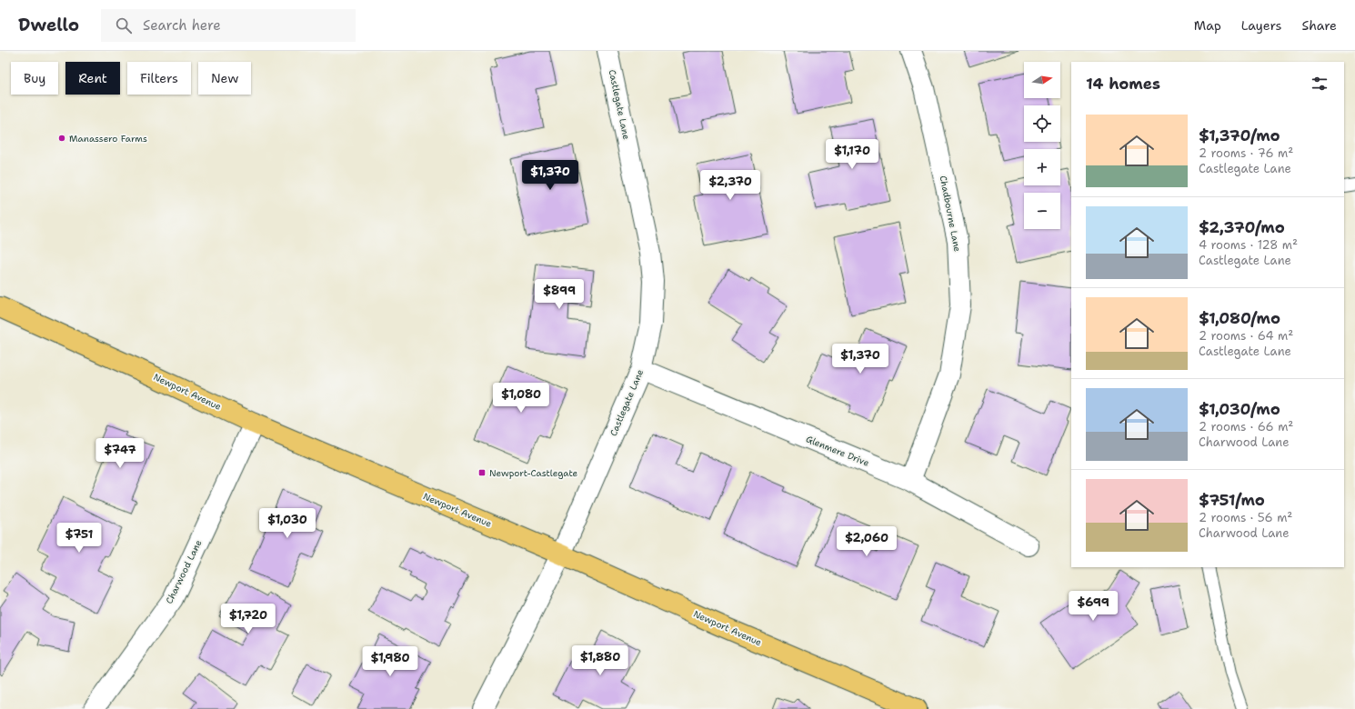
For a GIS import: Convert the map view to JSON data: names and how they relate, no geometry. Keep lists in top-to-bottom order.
{
  "streets": {
    "main road": ["Newport Avenue"],
    "street": [
      "Castlegate Lane",
      "Chadbourne Lane",
      "Glenmere Drive",
      "Charwood Lane"
    ]
  },
  "crossings": [
    ["Castlegate Lane", "Newport Avenue"],
    ["Castlegate Lane", "Glenmere Drive"],
    ["Chadbourne Lane", "Glenmere Drive"],
    ["Newport Avenue", "Charwood Lane"]
  ],
  "places": {
    "other": ["Manassero Farms"],
    "transit": ["Newport-Castlegate"]
  },
  "north": "right",
  "page": {
    "header": "Dwello",
    "search": "Search here",
    "nav": ["Map", "Layers", "Share"],
    "map_buttons": ["+", "−"],
    "chip": [
      "Buy",
      "Rent",
      "Filters",
      "New"
    ],
    "heading": "14 homes",
    "list": [
      {
        "name": "$1,370/mo",
        "note": "2 rooms · 76 m² · Castlegate Lane"
      },
      {
        "name": "$2,370/mo",
        "note": "4 rooms · 128 m² · Castlegate Lane"
      },
      {
        "name": "$1,080/mo",
        "note": "2 rooms · 64 m² · Castlegate Lane"
      },
      {
        "name": "$1,030/mo",
        "note": "2 rooms · 66 m² · Charwood Lane"
      },
      {
        "name": "$751/mo",
        "note": "2 rooms · 56 m² · Charwood Lane"
      }
    ],
    "price": [
      "$1,170",
      "$1,370",
      "$2,370",
      "$899",
      "$1,370",
      "$1,080",
      "$747",
      "$1,030",
      "$751",
      "$2,060",
      "$699",
      "$1,720",
      "$1,880",
      "$1,980"
    ]
  }
}
